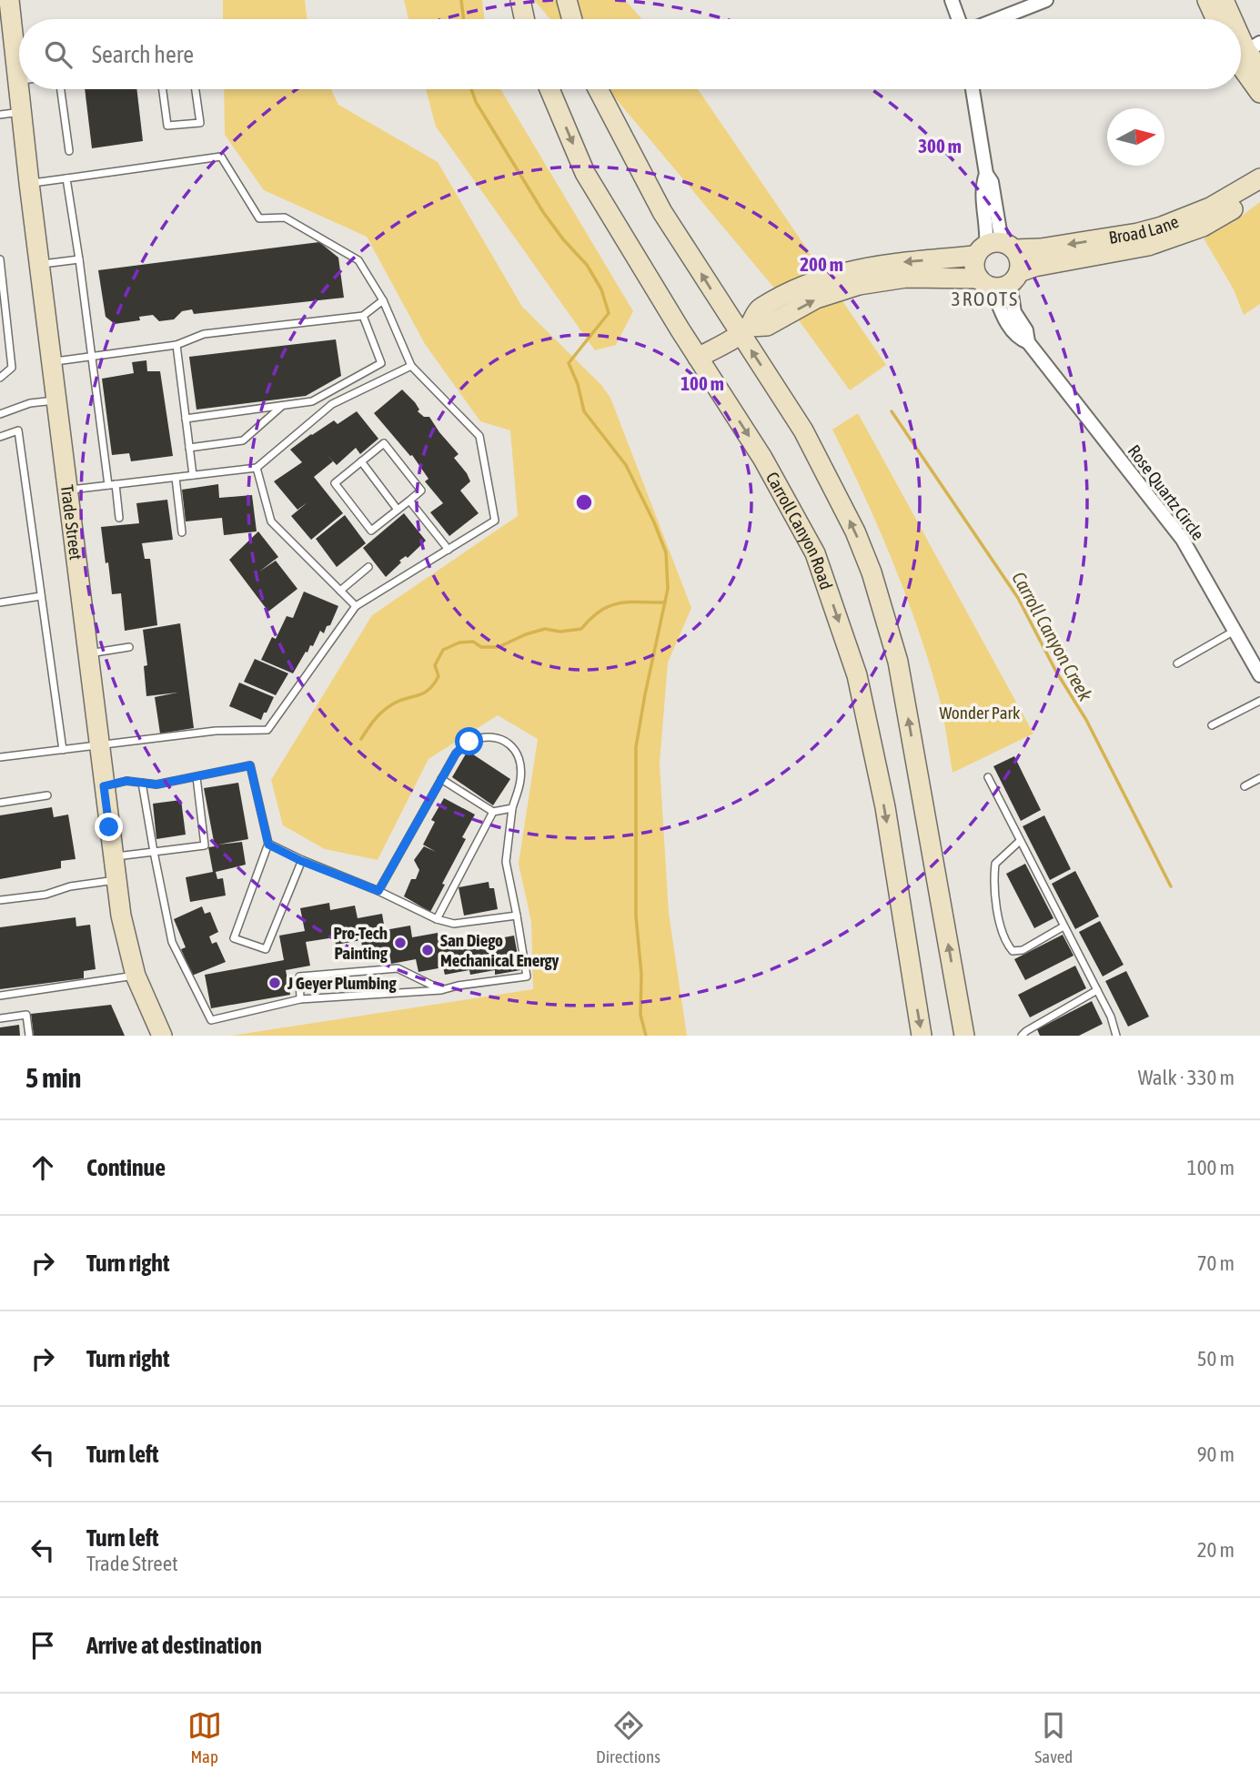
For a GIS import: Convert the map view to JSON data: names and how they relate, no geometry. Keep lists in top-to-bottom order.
{
  "streets": {
    "street": [
      "Broad Lane",
      "Rose Quartz Circle",
      "Trade Street",
      "Carroll Canyon Road"
    ]
  },
  "crossings": [
    ["Broad Lane", "Rose Quartz Circle"],
    ["Broad Lane", "Carroll Canyon Road"]
  ],
  "districts": ["3ROOTS"],
  "water": ["Carroll Canyon Creek"],
  "parks": ["Wonder Park"],
  "places": ["Pro-Tech Painting", "San Diego Mechanical Energy", "J Geyer Plumbing"],
  "north": "right",
  "page": {
    "search": "Search here",
    "heading": ["5 min", "Walk · 330 m"],
    "list": [
      ["Continue", "100 m"],
      ["Turn right", "70 m"],
      ["Turn right", "50 m"],
      ["Turn left", "90 m"],
      ["Turn left", "Trade Street", "20 m"],
      "Arrive at destination"
    ],
    "nav": ["Map", "Directions", "Saved"]
  },
  "rings": ["300 m", "200 m", "100 m"]
}
